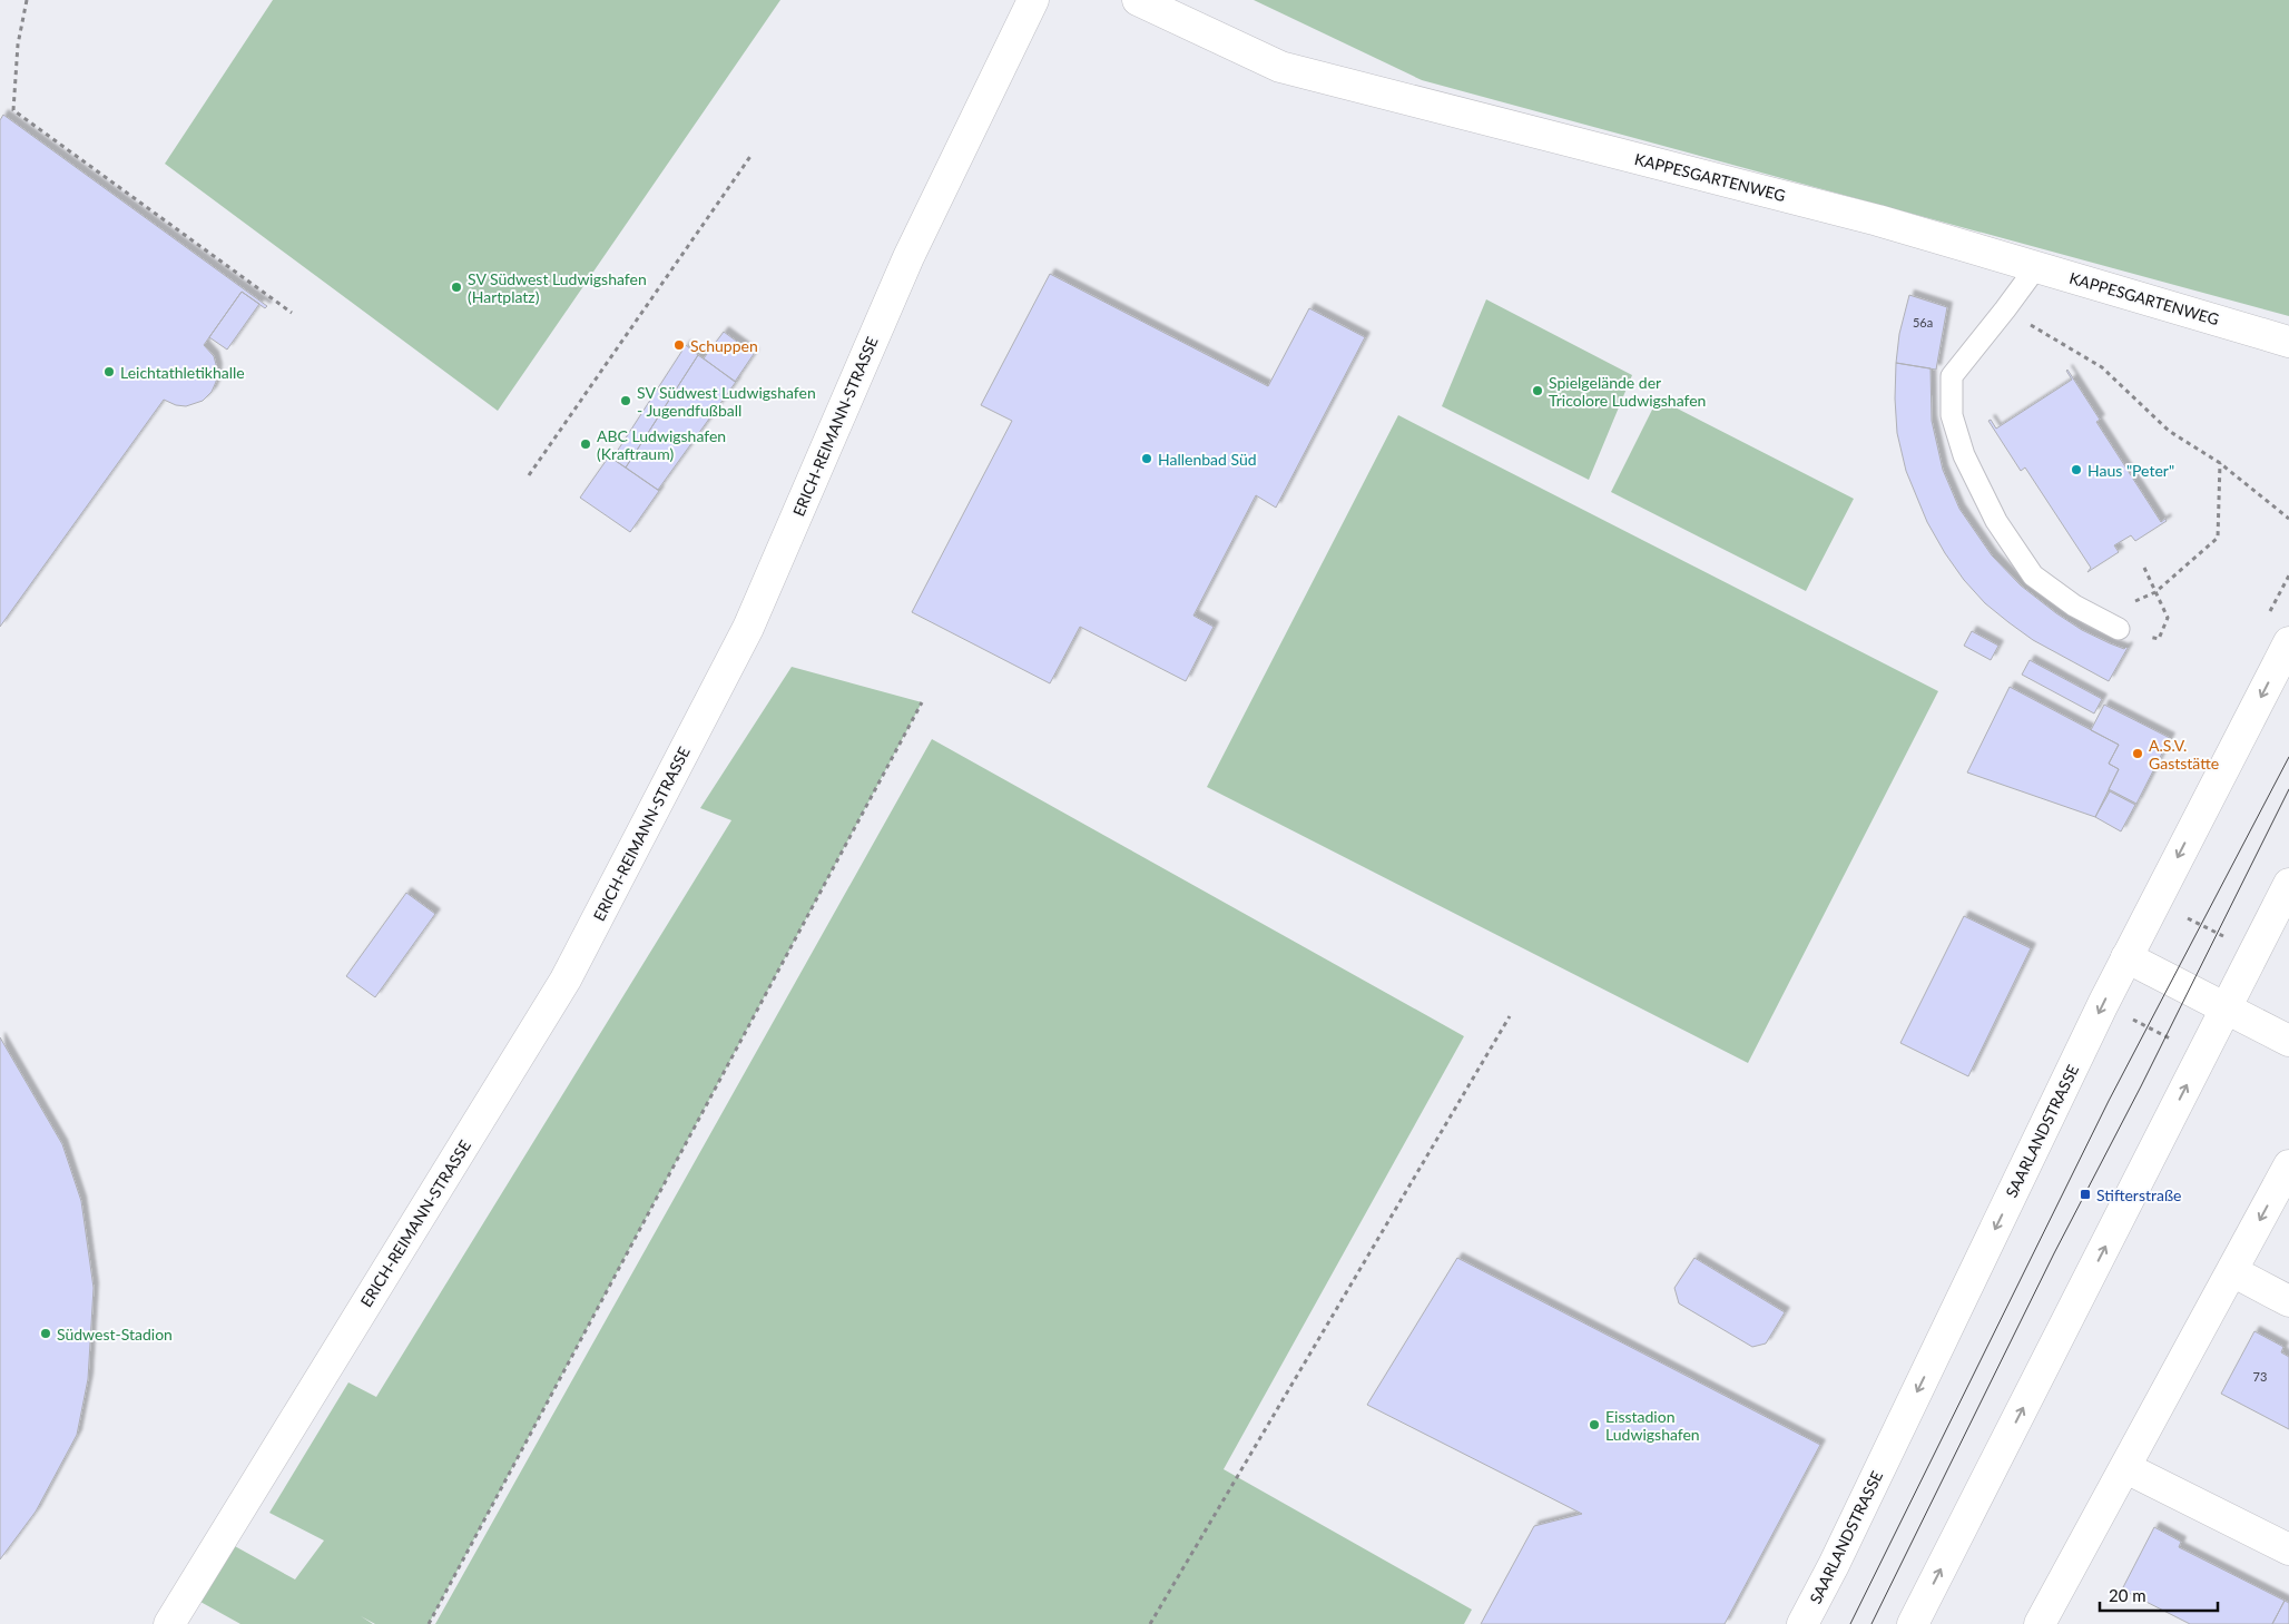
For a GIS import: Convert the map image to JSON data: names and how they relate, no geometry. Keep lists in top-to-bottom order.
{
  "streets": {
    "street": ["KAPPESGARTENWEG", "ERICH-REIMANN-STRASSE", "SAARLANDSTRASSE"]
  },
  "places": {
    "other": [
      "SV Südwest Ludwigshafen (Hartplatz)",
      "Schuppen",
      "Leichtathletikhalle",
      "Spielgelände der Tricolore Ludwigshafen",
      "SV Südwest Ludwigshafen - Jugendfußball",
      "ABC Ludwigshafen (Kraftraum)",
      "Hallenbad Süd",
      "Haus \"Peter\"",
      "A.S.V. Gaststätte",
      "Südwest-Stadion",
      "Eisstadion Ludwigshafen"
    ],
    "transit": ["Stifterstraße"]
  },
  "house_numbers": ["56a", "73"],
  "scale_bar": "20 m"
}
